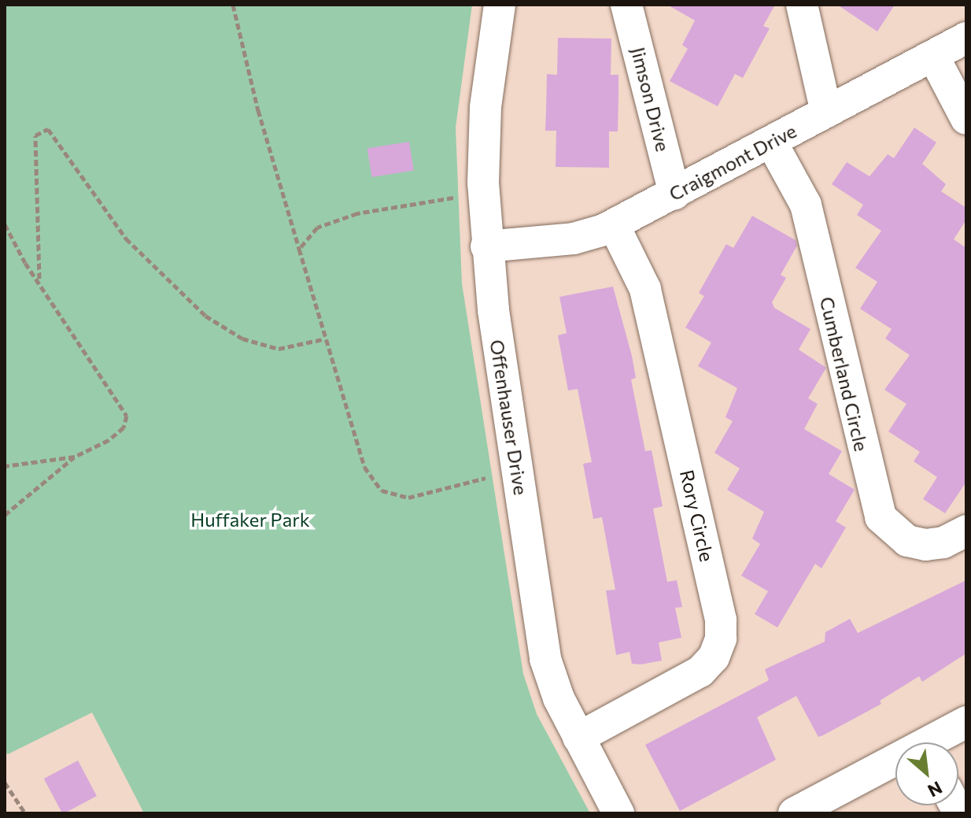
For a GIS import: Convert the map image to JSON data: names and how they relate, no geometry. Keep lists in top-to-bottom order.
{
  "streets": {
    "street": [
      "Jimson Drive",
      "Craigmont Drive",
      "Cumberland Circle",
      "Offenhauser Drive",
      "Rory Circle"
    ]
  },
  "crossings": [
    ["Jimson Drive", "Craigmont Drive"],
    ["Craigmont Drive", "Cumberland Circle"],
    ["Craigmont Drive", "Offenhauser Drive"],
    ["Craigmont Drive", "Rory Circle"],
    ["Offenhauser Drive", "Rory Circle"]
  ],
  "parks": ["Huffaker Park"],
  "north": "bottom right"
}
